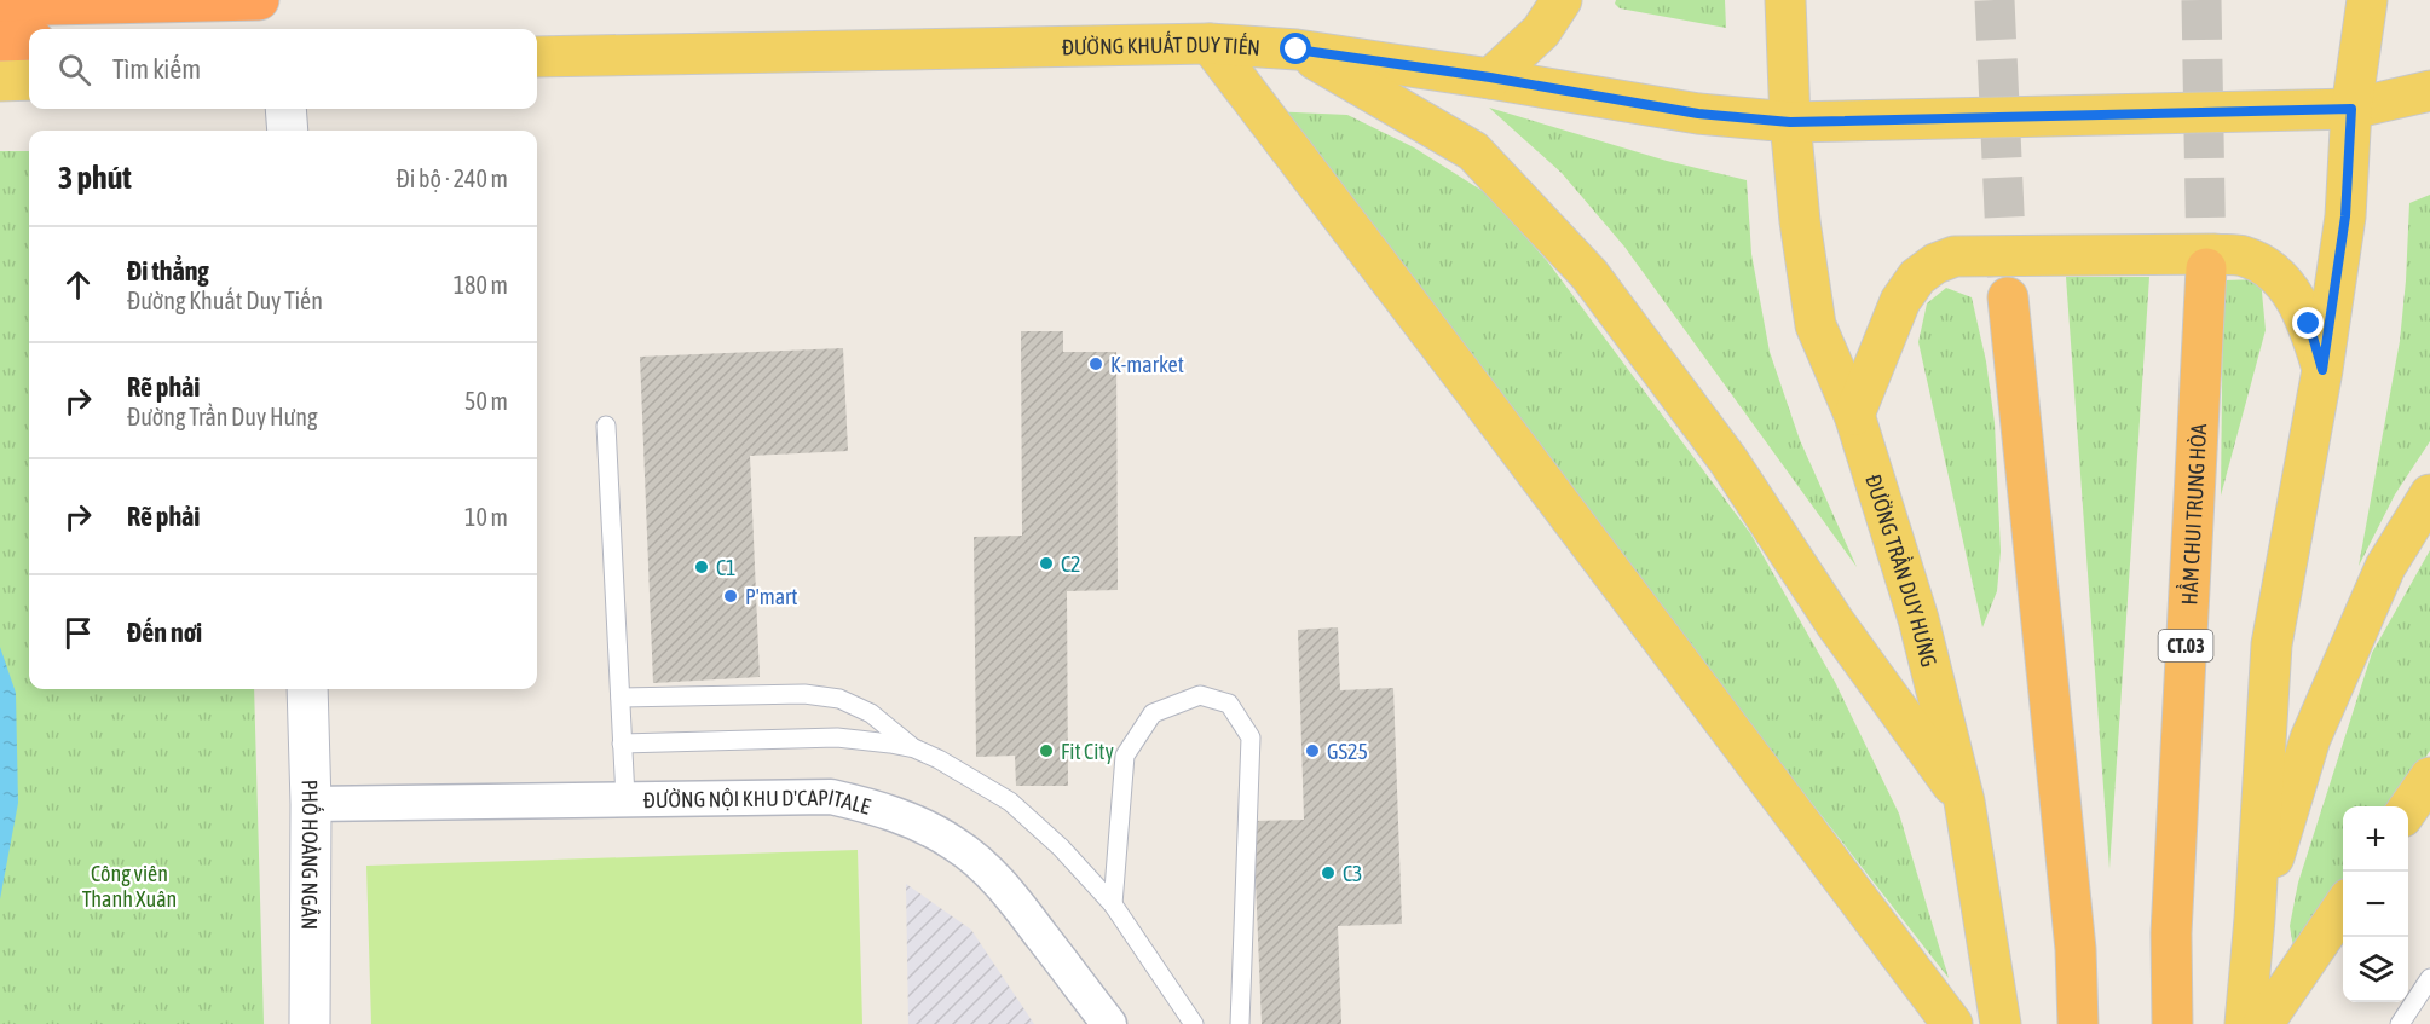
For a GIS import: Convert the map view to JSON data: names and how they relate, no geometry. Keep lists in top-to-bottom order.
{
  "streets": {
    "highway": ["HẦM CHUI TRUNG HÒA", "CT.03"],
    "main road": ["ĐƯỜNG KHUẤT DUY TIẾN", "ĐƯỜNG TRẦN DUY HƯNG"],
    "street": ["ĐƯỜNG NỘI KHU D'CAPITALE", "PHỐ HOÀNG NGÂN"]
  },
  "crossings": [
    ["ĐƯỜNG KHUẤT DUY TIẾN", "ĐƯỜNG TRẦN DUY HƯNG"],
    ["ĐƯỜNG NỘI KHU D'CAPITALE", "PHỐ HOÀNG NGÂN"]
  ],
  "parks": ["Công viên Thanh Xuân"],
  "places": [
    "K-market",
    "C2",
    "C1",
    "P'mart",
    "Fit City",
    "GS25",
    "C3"
  ],
  "page": {
    "search": "Tìm kiếm",
    "heading": ["3 phút", "Đi bộ · 240 m"],
    "list": [
      ["Đi thẳng", "Đường Khuất Duy Tiến", "180 m"],
      ["Rẽ phải", "Đường Trần Duy Hưng", "50 m"],
      ["Rẽ phải", "10 m"],
      "Đến nơi"
    ],
    "map_buttons": ["+", "−"]
  }
}
